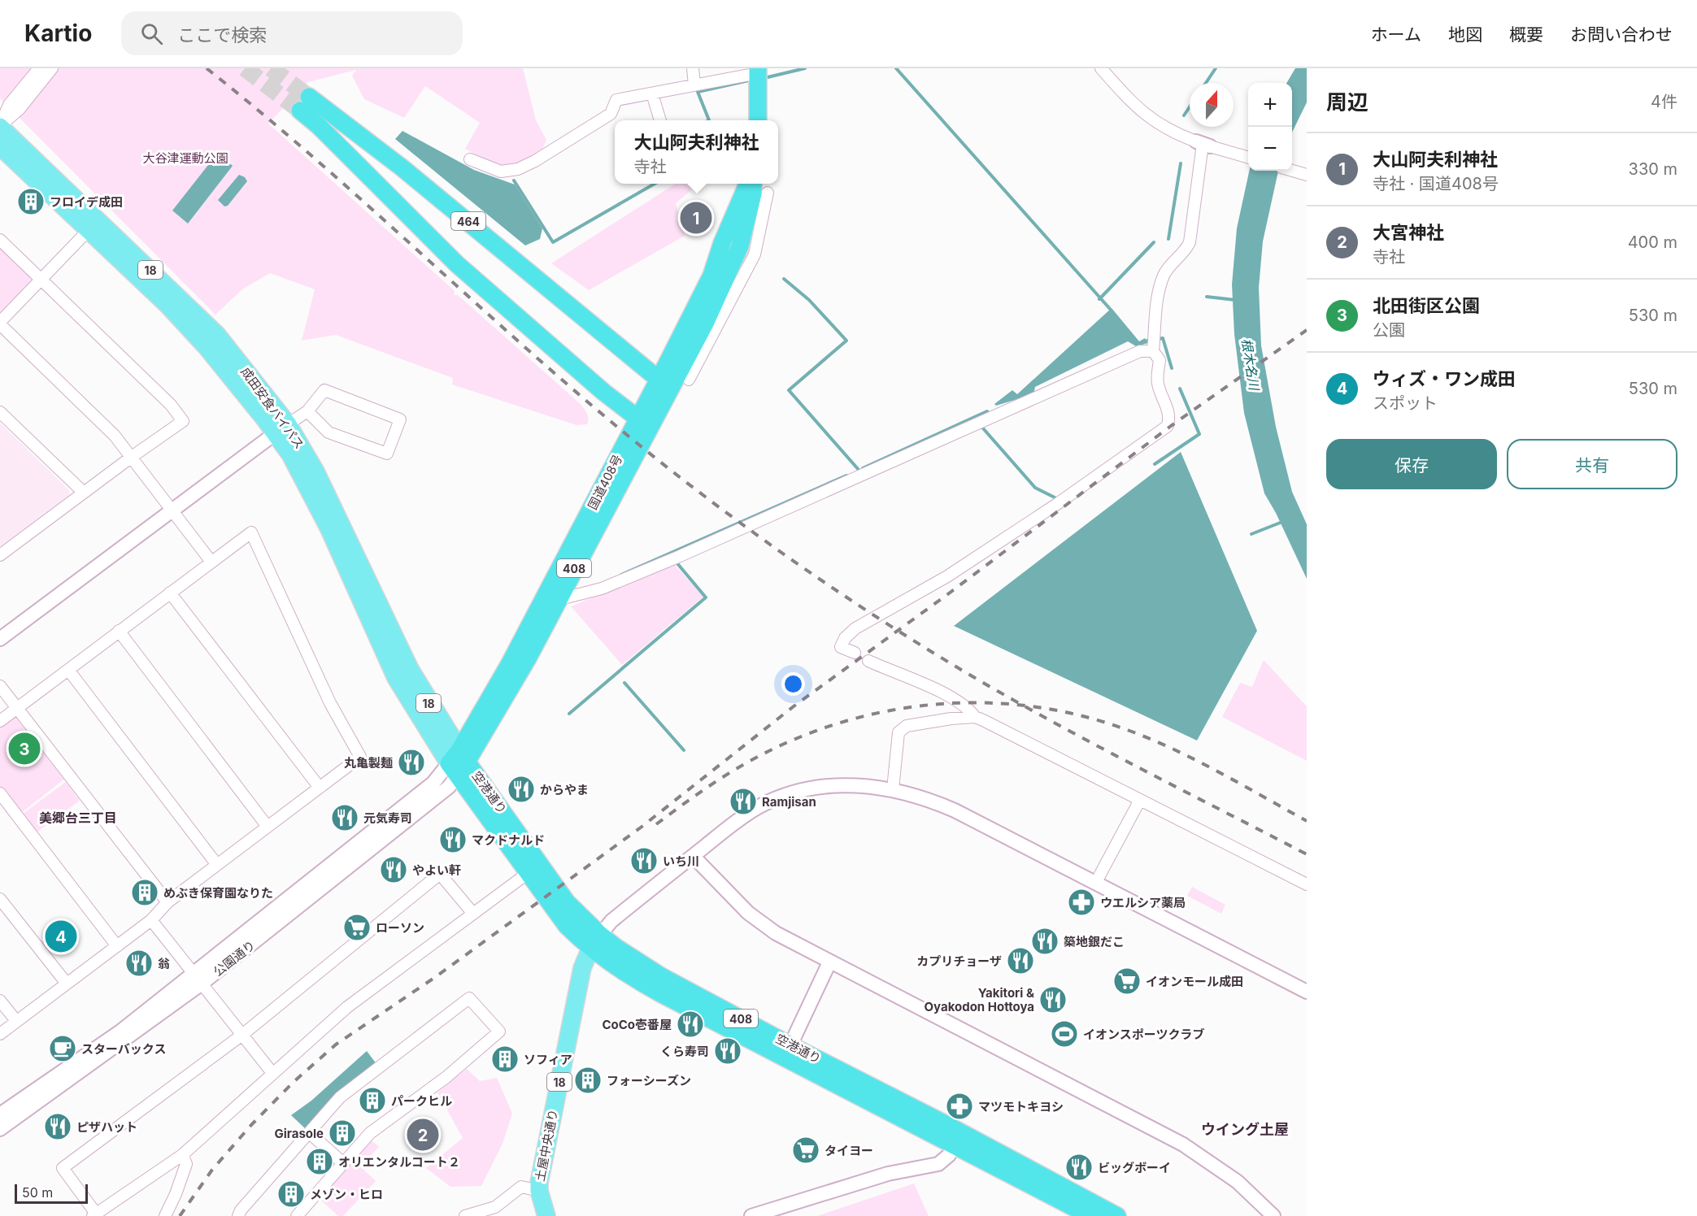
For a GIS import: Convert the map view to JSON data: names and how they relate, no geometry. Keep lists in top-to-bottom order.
{
  "streets": {
    "highway": [
      "464",
      "国道408号",
      "408",
      "空港通り"
    ],
    "main road": ["18", "成田安食バイパス", "土屋中央通り"],
    "street": ["公園通り"]
  },
  "crossings": [
    ["464", "国道408号"],
    ["成田安食バイパス", "国道408号"],
    ["成田安食バイパス", "空港通り"],
    ["成田安食バイパス", "公園通り"],
    ["国道408号", "空港通り"],
    ["国道408号", "公園通り"],
    ["空港通り", "公園通り"],
    ["空港通り", "土屋中央通り"]
  ],
  "districts": ["美郷台三丁目", "ウイング土屋"],
  "water": ["根木名川"],
  "parks": ["大谷津運動公園"],
  "places": {
    "building": [
      "フロイデ成田",
      "めぶき保育園なりた",
      "ソフィア",
      "フォーシーズン",
      "パークヒル",
      "Girasole",
      "オリエンタルコート２",
      "メゾン・ヒロ"
    ],
    "restaurant": [
      "丸亀製麺",
      "からやま",
      "Ramjisan",
      "元気寿司",
      "マクドナルド",
      "いち川",
      "やよい軒",
      "築地銀だこ",
      "カプリチョーザ",
      "翁",
      "Yakitori & Oyakodon Hottoya",
      "CoCo壱番屋",
      "くら寿司",
      "ピザハット",
      "ビッグボーイ"
    ],
    "pharmacy": ["ウエルシア薬局", "マツモトキヨシ"],
    "supermarket": ["ローソン", "イオンモール成田", "タイヨー"],
    "sports": ["イオンスポーツクラブ"],
    "cafe": ["スターバックス"]
  },
  "scale_bar": "50 m",
  "north": "top",
  "page": {
    "header": "Kartio",
    "search": "ここで検索",
    "nav": [
      "ホーム",
      "地図",
      "概要",
      "お問い合わせ"
    ],
    "heading": ["周辺", "4件"],
    "map_buttons": ["+", "−"],
    "popup": ["大山阿夫利神社", "寺社"],
    "list": [
      {
        "mark": "1",
        "name": "大山阿夫利神社",
        "note": "寺社 · 国道408号",
        "value": "330 m"
      },
      {
        "mark": "2",
        "name": "大宮神社",
        "note": "寺社",
        "value": "400 m"
      },
      {
        "mark": "3",
        "name": "北田街区公園",
        "note": "公園",
        "value": "530 m"
      },
      {
        "mark": "4",
        "name": "ウィズ・ワン成田",
        "note": "スポット",
        "value": "530 m"
      }
    ],
    "pins": [
      "1",
      "3",
      "4",
      "2"
    ],
    "buttons": ["保存", "共有"],
    "scale": "50 m"
  }
}
